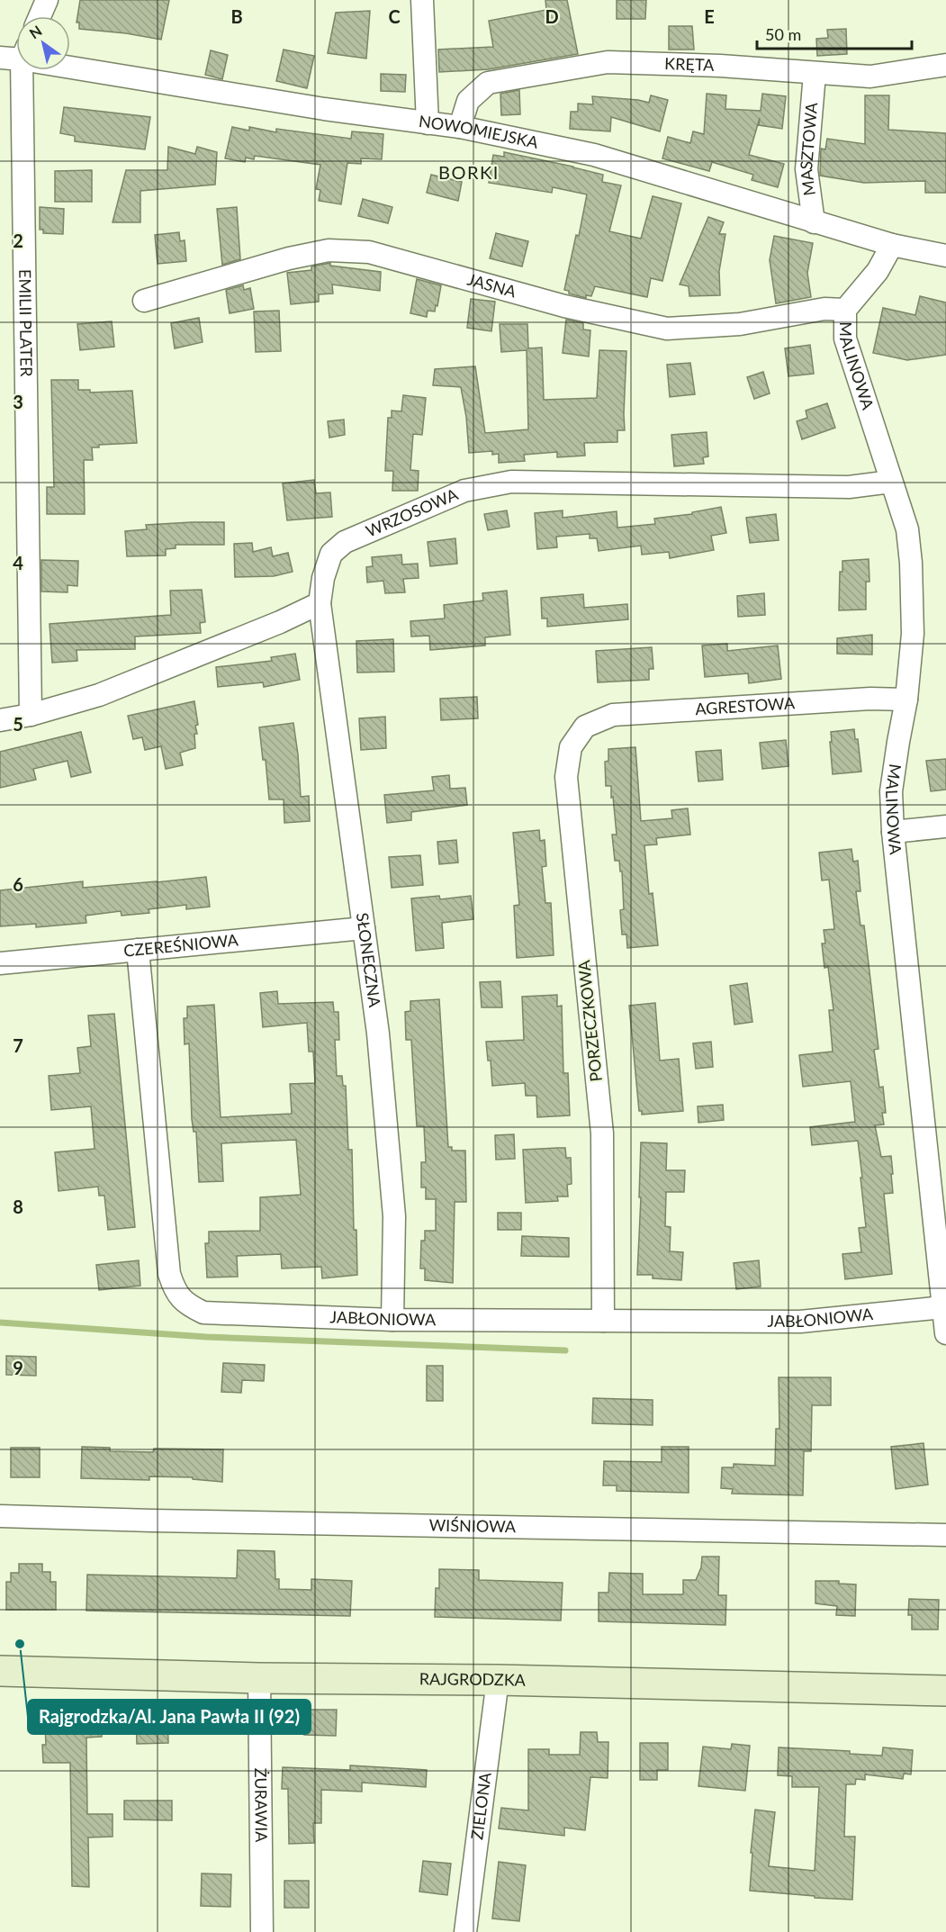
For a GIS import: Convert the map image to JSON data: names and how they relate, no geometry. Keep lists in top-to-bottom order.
{
  "streets": {
    "street": [
      "KRĘTA",
      "NOWOMIEJSKA",
      "MASZTOWA",
      "JASNA",
      "EMILII PLATER",
      "MALINOWA",
      "WRZOSOWA",
      "AGRESTOWA",
      "CZEREŚNIOWA",
      "SŁONECZNA",
      "PORZECZKOWA",
      "JABŁONIOWA",
      "WIŚNIOWA",
      "RAJGRODZKA",
      "ŻURAWIA",
      "ZIELONA"
    ]
  },
  "crossings": [
    ["KRĘTA", "NOWOMIEJSKA"],
    ["KRĘTA", "MASZTOWA"],
    ["NOWOMIEJSKA", "MASZTOWA"],
    ["NOWOMIEJSKA", "MALINOWA"],
    ["JASNA", "MALINOWA"],
    ["MALINOWA", "WRZOSOWA"],
    ["MALINOWA", "AGRESTOWA"],
    ["MALINOWA", "JABŁONIOWA"],
    ["WRZOSOWA", "SŁONECZNA"],
    ["AGRESTOWA", "PORZECZKOWA"],
    ["CZEREŚNIOWA", "SŁONECZNA"],
    ["CZEREŚNIOWA", "JABŁONIOWA"],
    ["SŁONECZNA", "JABŁONIOWA"],
    ["PORZECZKOWA", "JABŁONIOWA"],
    ["RAJGRODZKA", "ŻURAWIA"],
    ["RAJGRODZKA", "ZIELONA"]
  ],
  "districts": ["BORKI"],
  "places": ["Rajgrodzka/Al. Jana Pawła II (92)"],
  "scale_bar": "50 m",
  "north": "top left",
  "grid": {
    "columns": [
      "B",
      "C",
      "D",
      "E"
    ],
    "rows": [
      "2",
      "3",
      "4",
      "5",
      "6",
      "7",
      "8",
      "9"
    ]
  }
}
